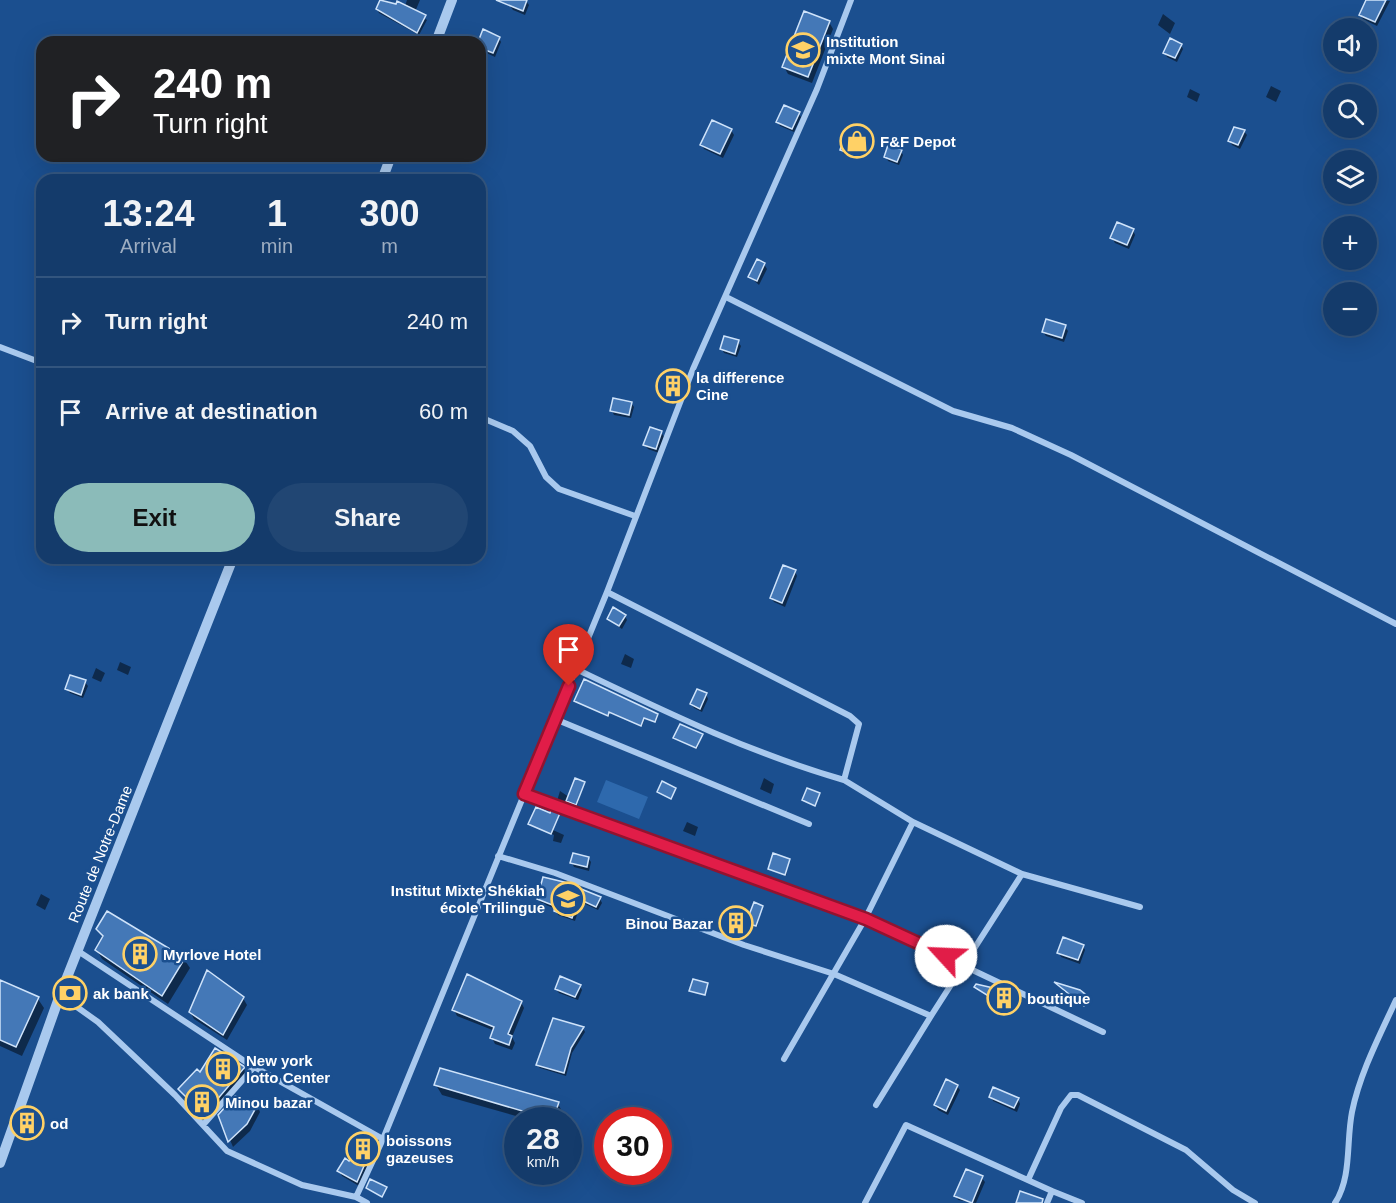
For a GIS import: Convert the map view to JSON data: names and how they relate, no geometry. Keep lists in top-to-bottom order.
{
  "streets": {
    "street": ["Route de Notre-Dame"]
  },
  "places": {
    "school or university": ["Institution mixte Mont Sinai", "Institut Mixte Shékiah école Trilingue"],
    "shop": ["F&F Depot"],
    "building": [
      "la difference Cine",
      "Binou Bazar",
      "Myrlove Hotel",
      "boutique",
      "New york lotto Center",
      "Minou bazar",
      "od",
      "boissons gazeuses"
    ],
    "bank": ["ak bank"]
  },
  "page": {
    "map_buttons": ["+", "−"],
    "turn": ["240 m", "Turn right"],
    "eta": [
      "13:24",
      "Arrival",
      "1",
      "min",
      "300",
      "m"
    ],
    "list": [
      {
        "name": "Turn right",
        "value": "240 m"
      },
      {
        "name": "Arrive at destination",
        "value": "60 m"
      }
    ],
    "buttons": ["Exit", "Share"],
    "speed": "28 km/h",
    "limit": "30"
  }
}
